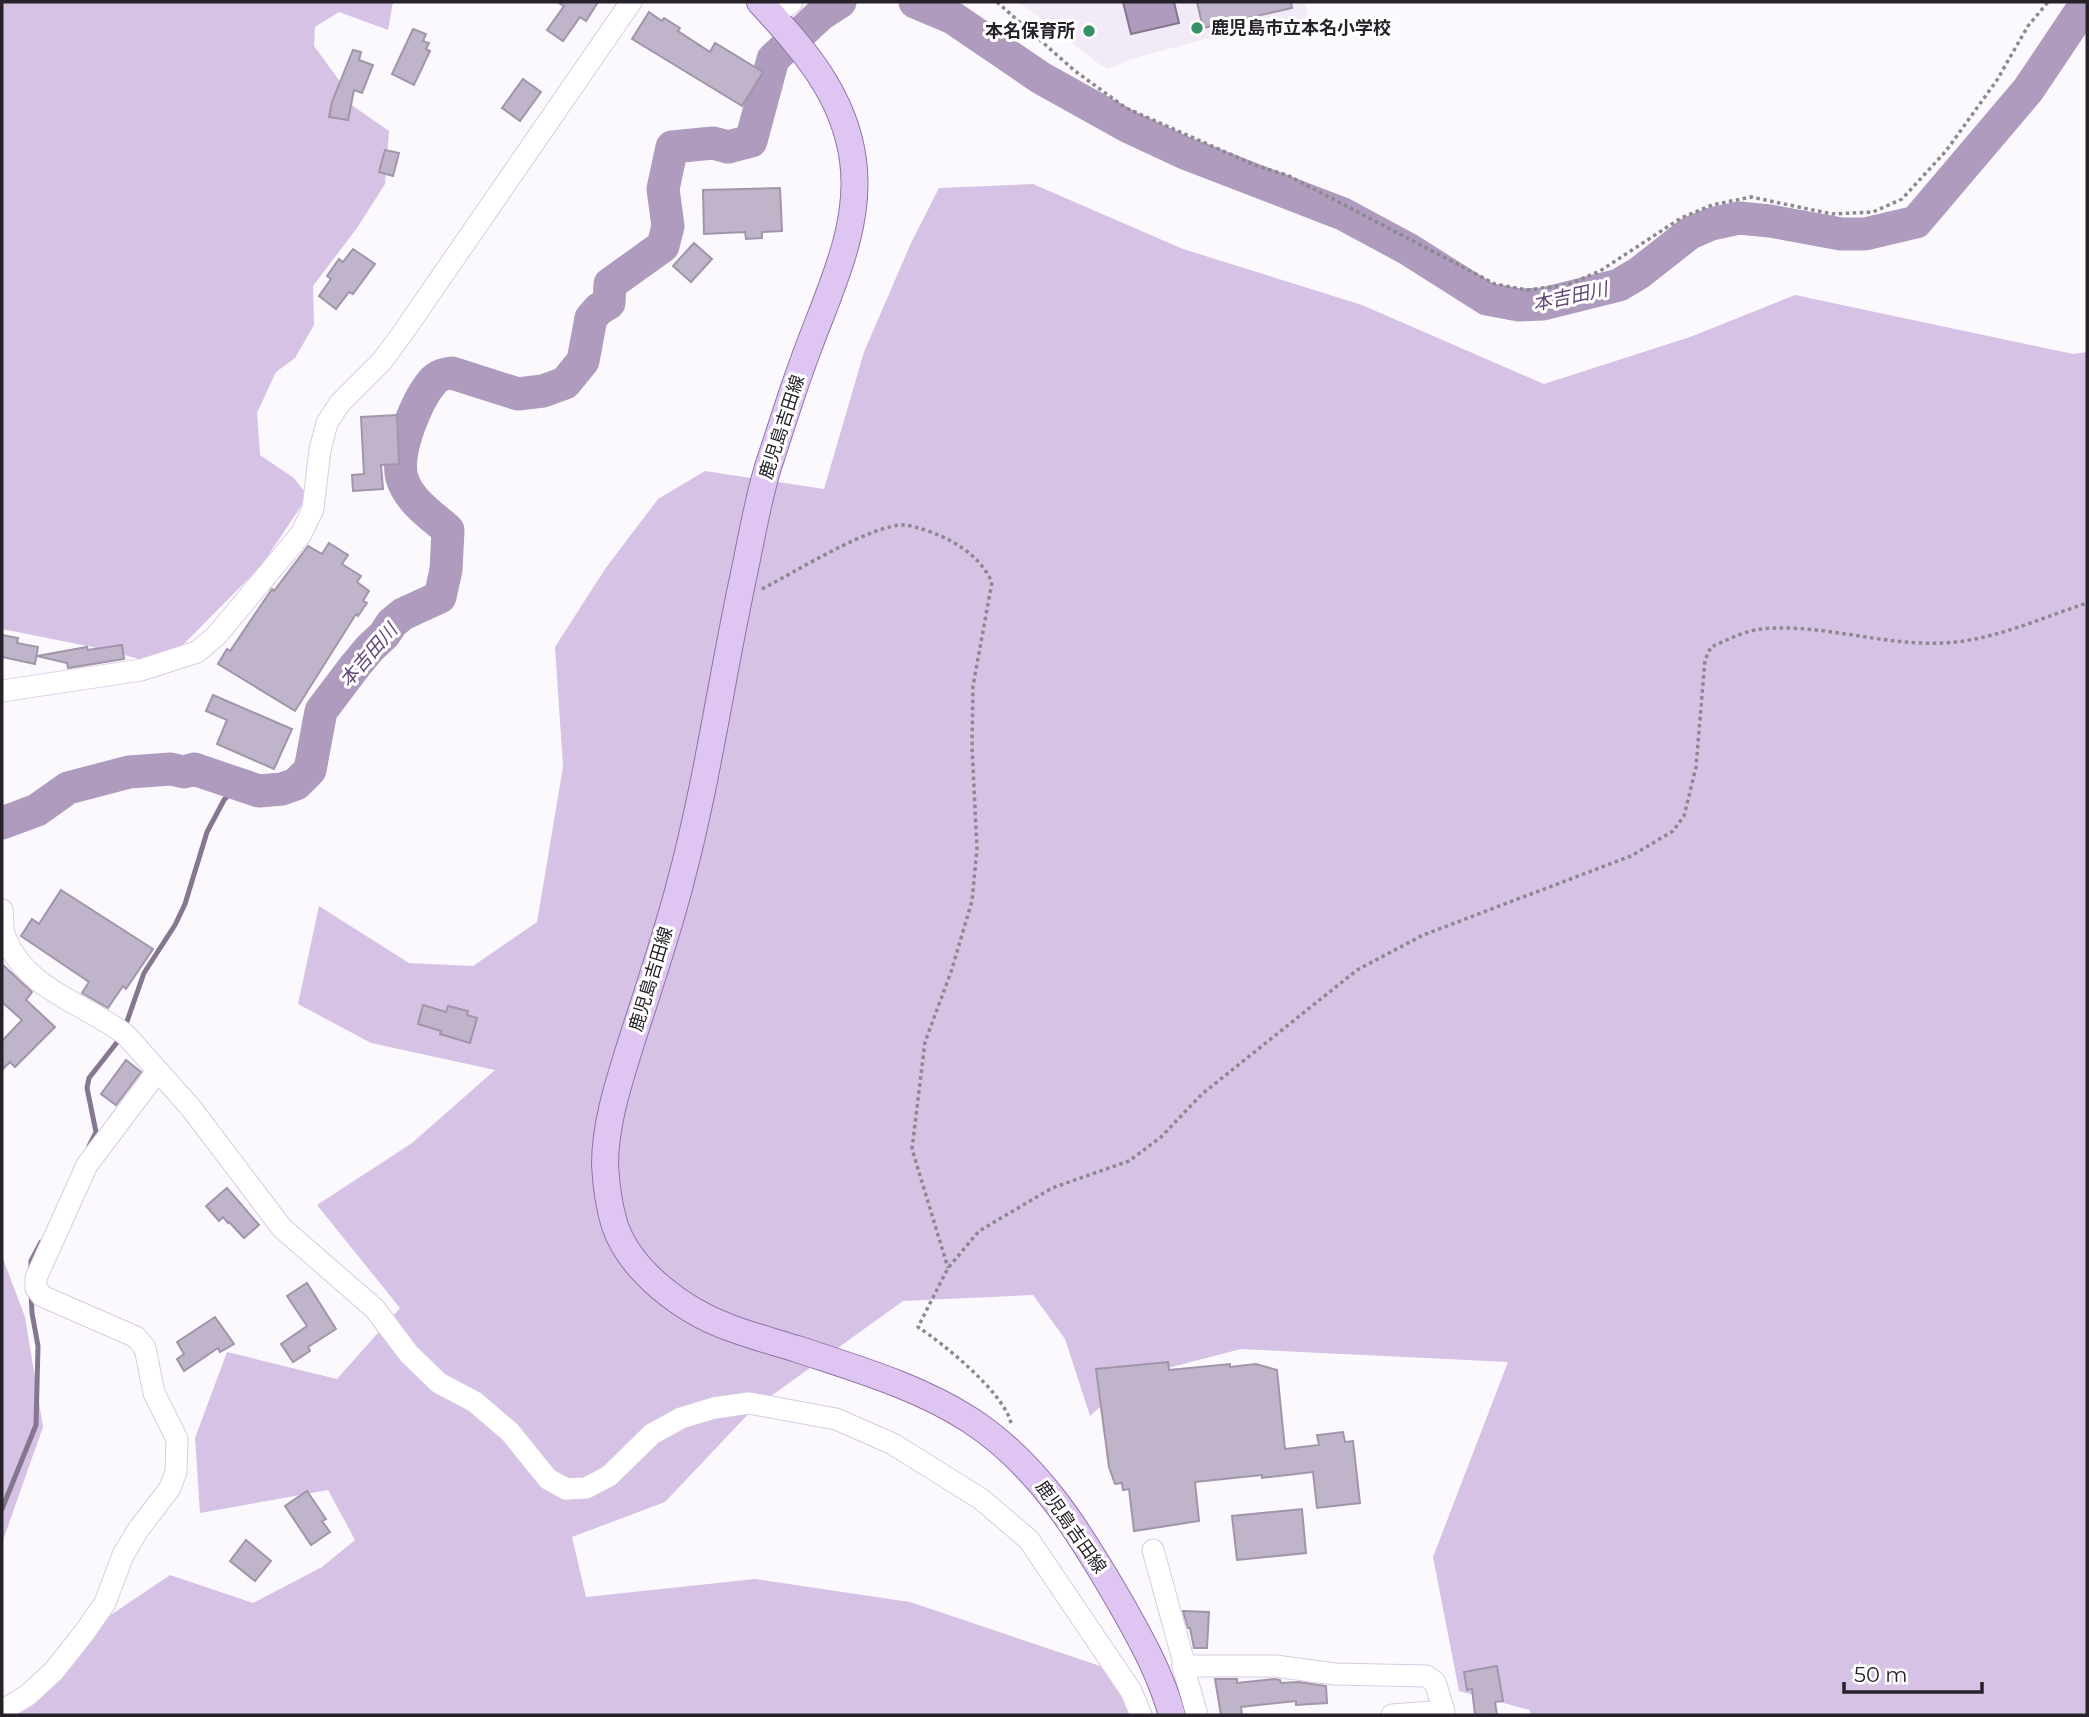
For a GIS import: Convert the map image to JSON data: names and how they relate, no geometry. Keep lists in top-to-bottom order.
{
  "streets": {
    "main road": ["鹿児島吉田線"]
  },
  "water": ["本吉田川"],
  "places": ["鹿児島市立本名小学校", "本名保育所"],
  "scale_bar": "50 m"
}
